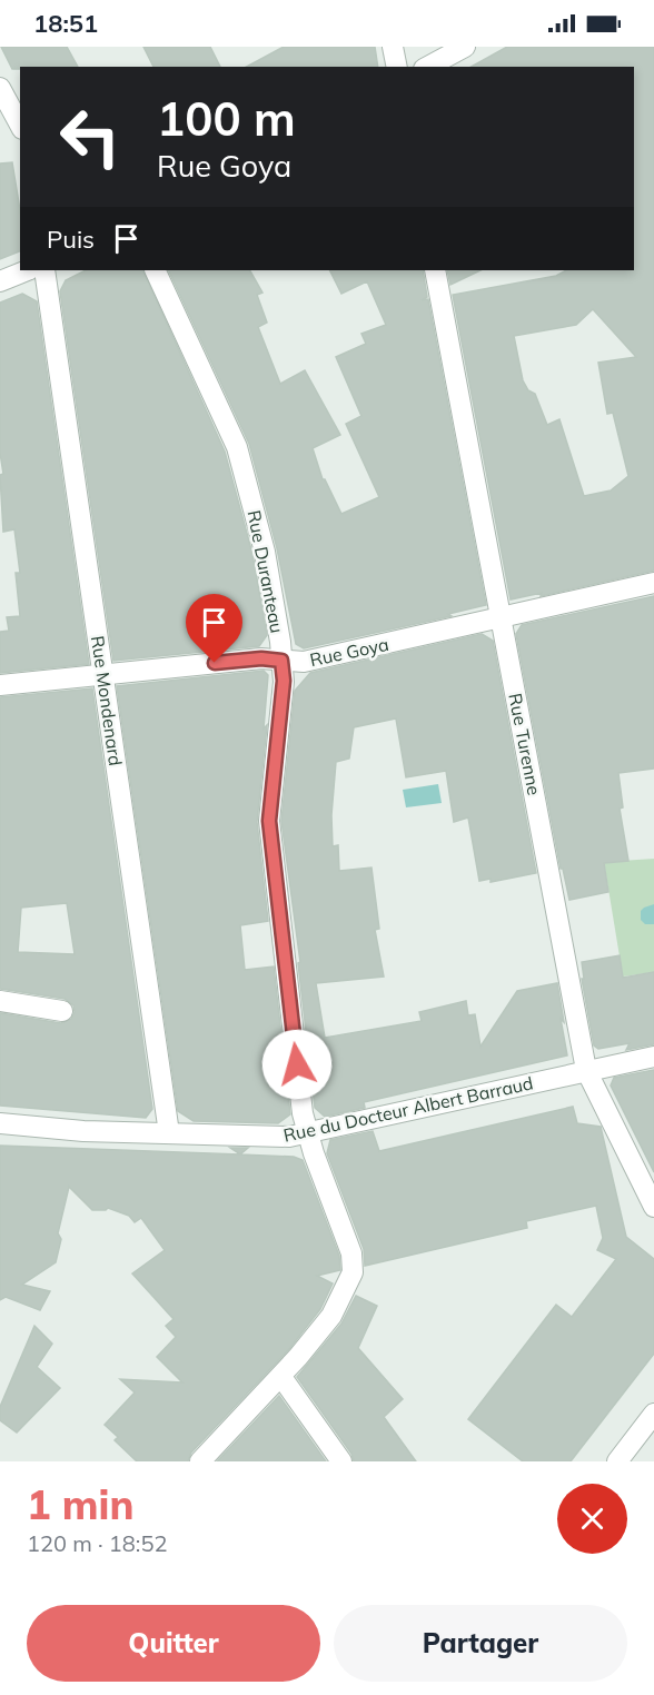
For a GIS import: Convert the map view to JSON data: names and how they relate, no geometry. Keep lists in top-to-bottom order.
{
  "streets": {
    "street": [
      "Rue Duranteau",
      "Rue Goya",
      "Rue Mondenard",
      "Rue Turenne",
      "Rue du Docteur Albert Barraud"
    ]
  },
  "crossings": [
    ["Rue Duranteau", "Rue Goya"],
    ["Rue Duranteau", "Rue du Docteur Albert Barraud"],
    ["Rue Goya", "Rue Mondenard"],
    ["Rue Goya", "Rue Turenne"],
    ["Rue Mondenard", "Rue du Docteur Albert Barraud"],
    ["Rue Turenne", "Rue du Docteur Albert Barraud"]
  ],
  "page": {
    "status": "18:51",
    "turn": ["100 m", "Rue Goya"],
    "then": "Puis",
    "heading": ["1 min", "120 m · 18:52"],
    "buttons": ["Quitter", "Partager"]
  }
}
